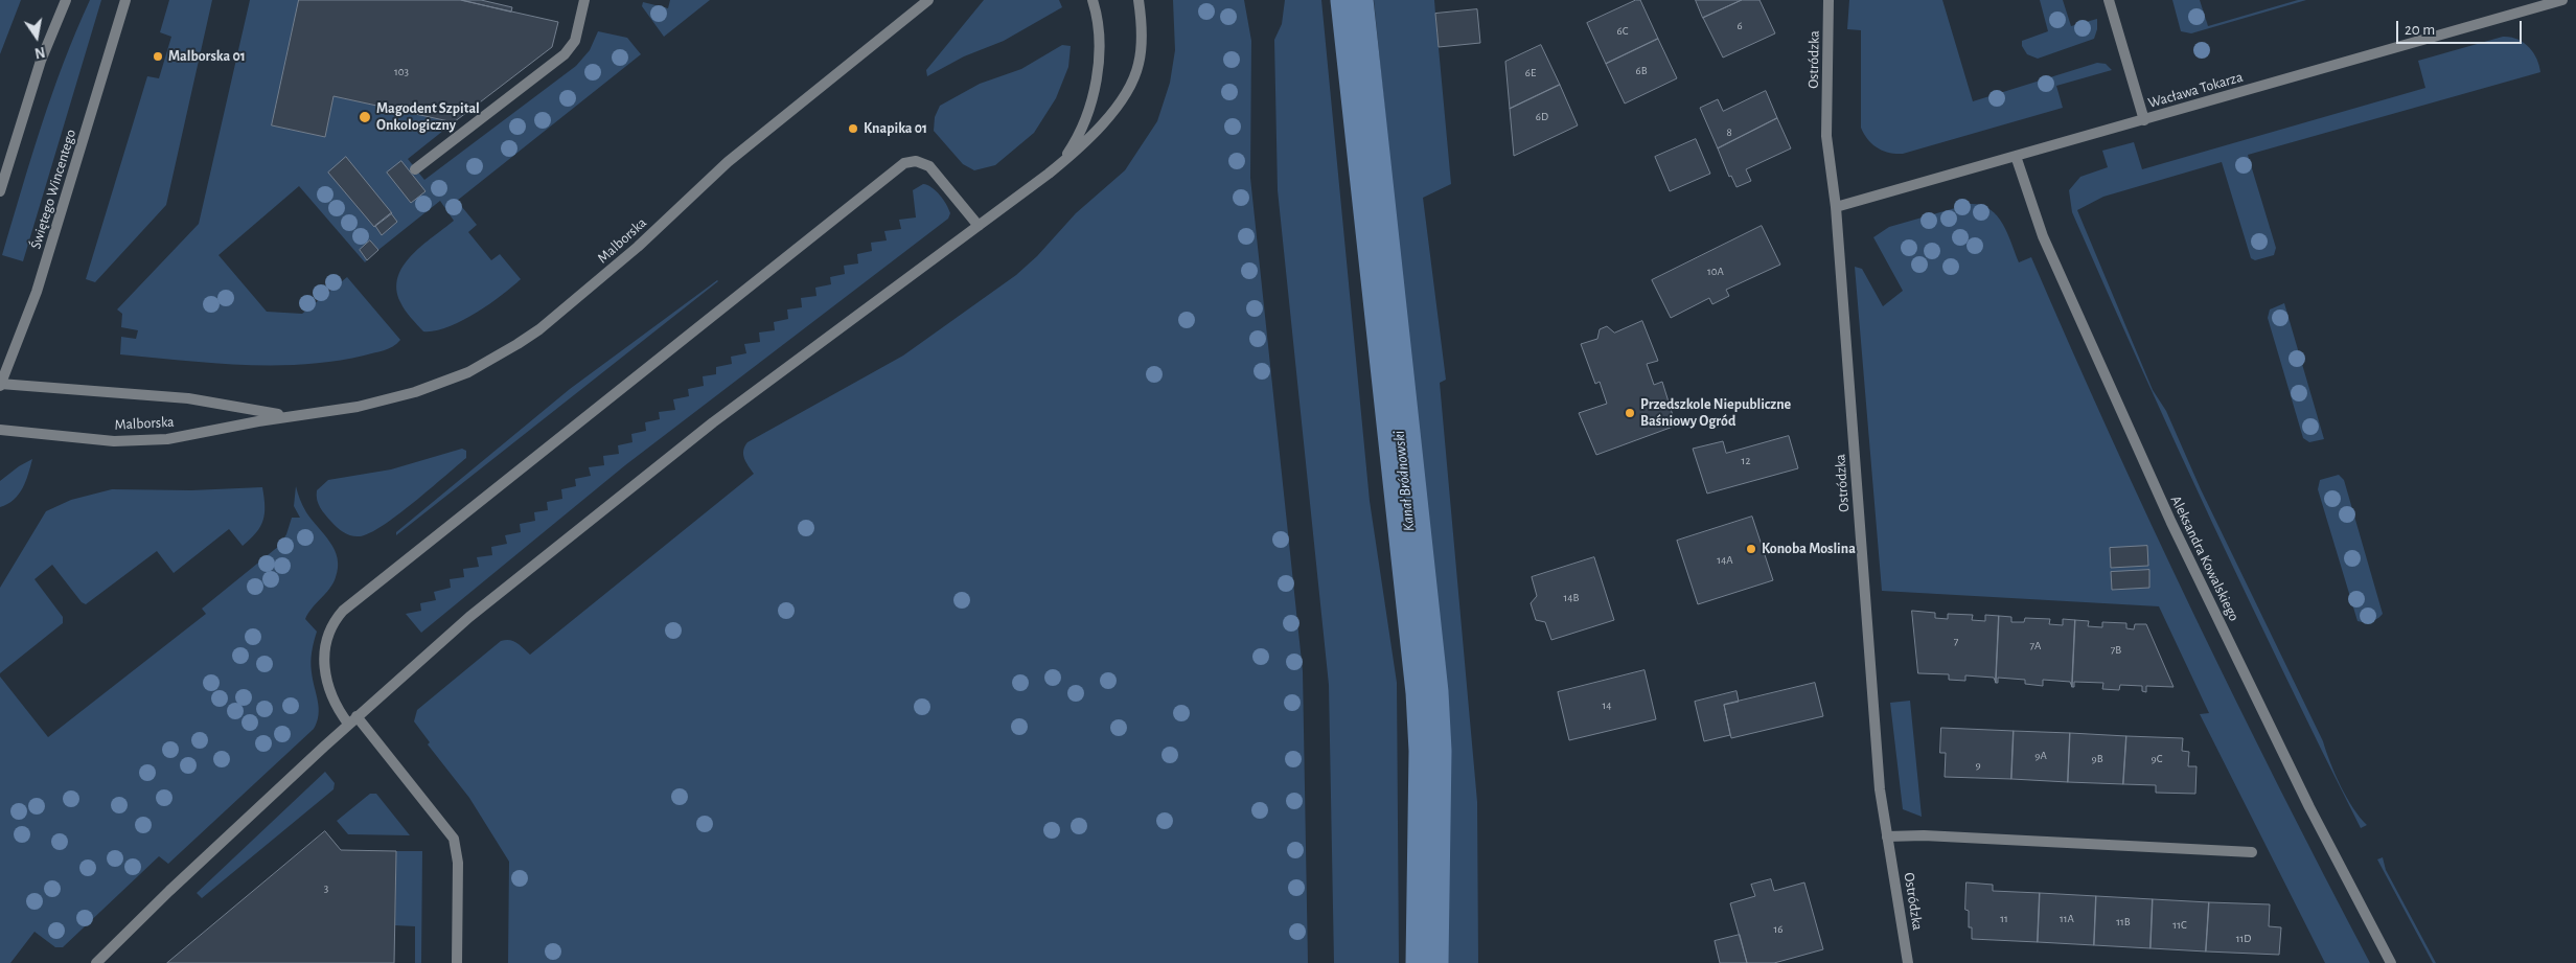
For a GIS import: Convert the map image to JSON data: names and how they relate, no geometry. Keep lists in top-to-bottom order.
{
  "streets": {
    "street": [
      "Ostródzka",
      "Wacława Tokarza",
      "Świętego Wincentego",
      "Malborska",
      "Aleksandra Kowalskiego"
    ]
  },
  "crossings": [
    ["Ostródzka", "Wacława Tokarza"],
    ["Wacława Tokarza", "Aleksandra Kowalskiego"],
    ["Świętego Wincentego", "Malborska"]
  ],
  "water": ["Kanał Bródnowski"],
  "places": [
    "Malborska 01",
    "Magodent Szpital Onkologiczny",
    "Knapika 01",
    "Przedszkole Niepubliczne Baśniowy Ogród",
    "Konoba Moslina"
  ],
  "house_numbers": [
    "6",
    "6C",
    "6B",
    "103",
    "6E",
    "6D",
    "8",
    "10A",
    "12",
    "14A",
    "14B",
    "7",
    "7A",
    "7B",
    "14",
    "9A",
    "9B",
    "9C",
    "9",
    "3",
    "11",
    "11A",
    "11B",
    "11C",
    "16",
    "11D"
  ],
  "scale_bar": "20 m",
  "north": "bottom"
}
